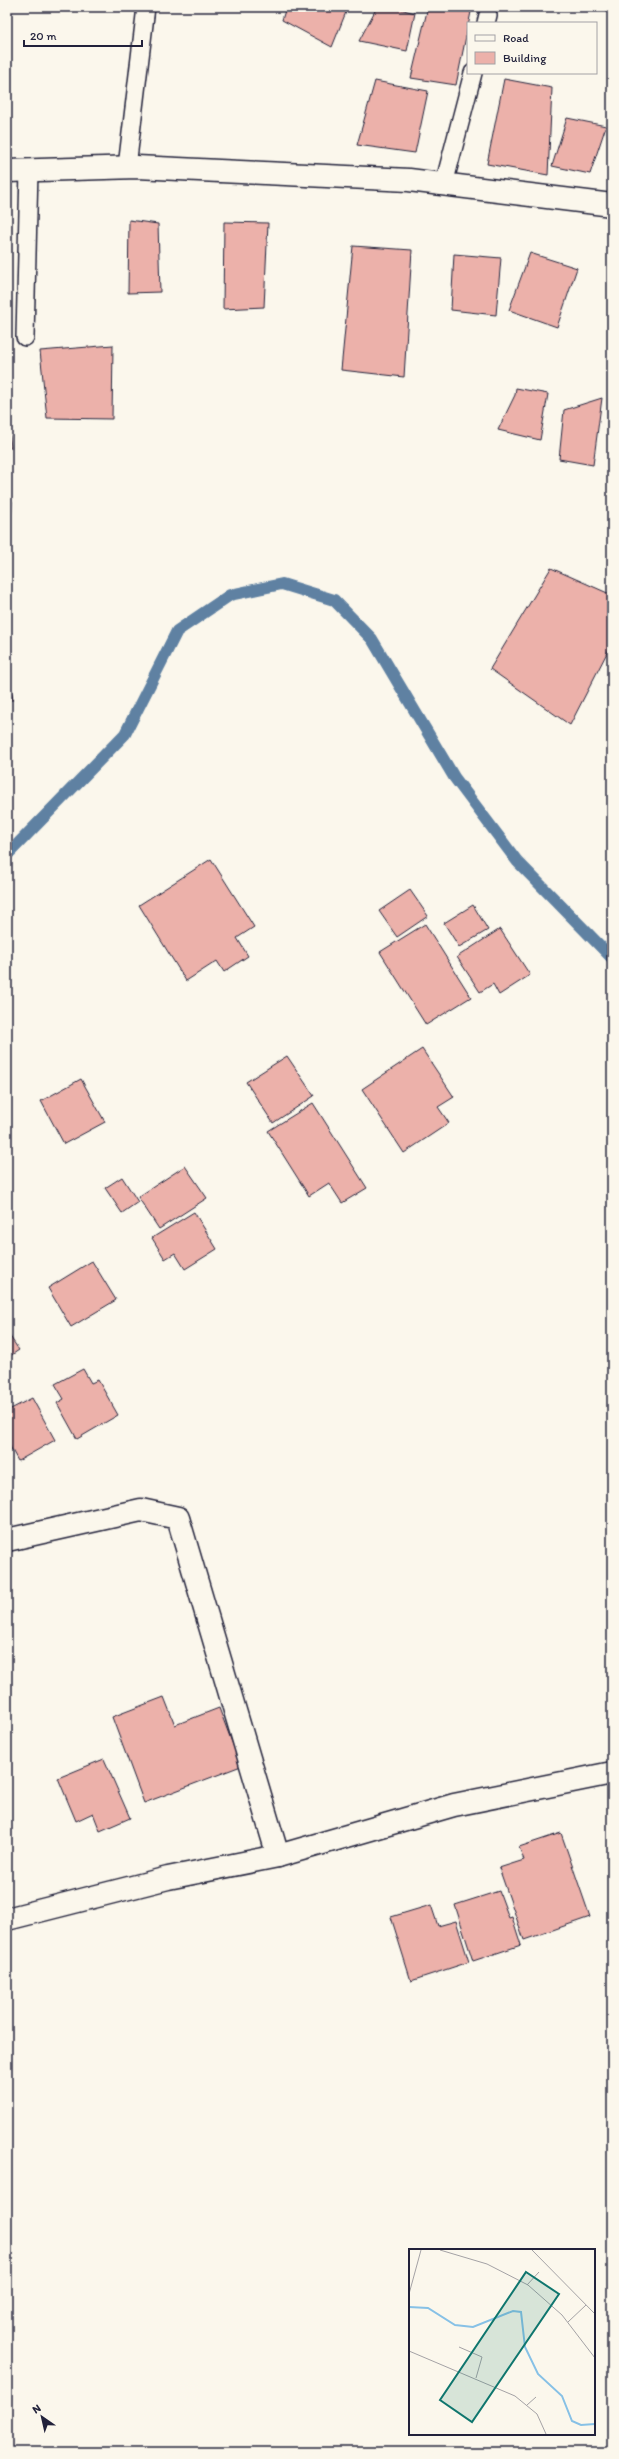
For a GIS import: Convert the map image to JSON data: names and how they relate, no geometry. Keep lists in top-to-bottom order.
{
  "legend": ["Road", "Building"],
  "scale_bar": "20 m",
  "north": "top left"
}
